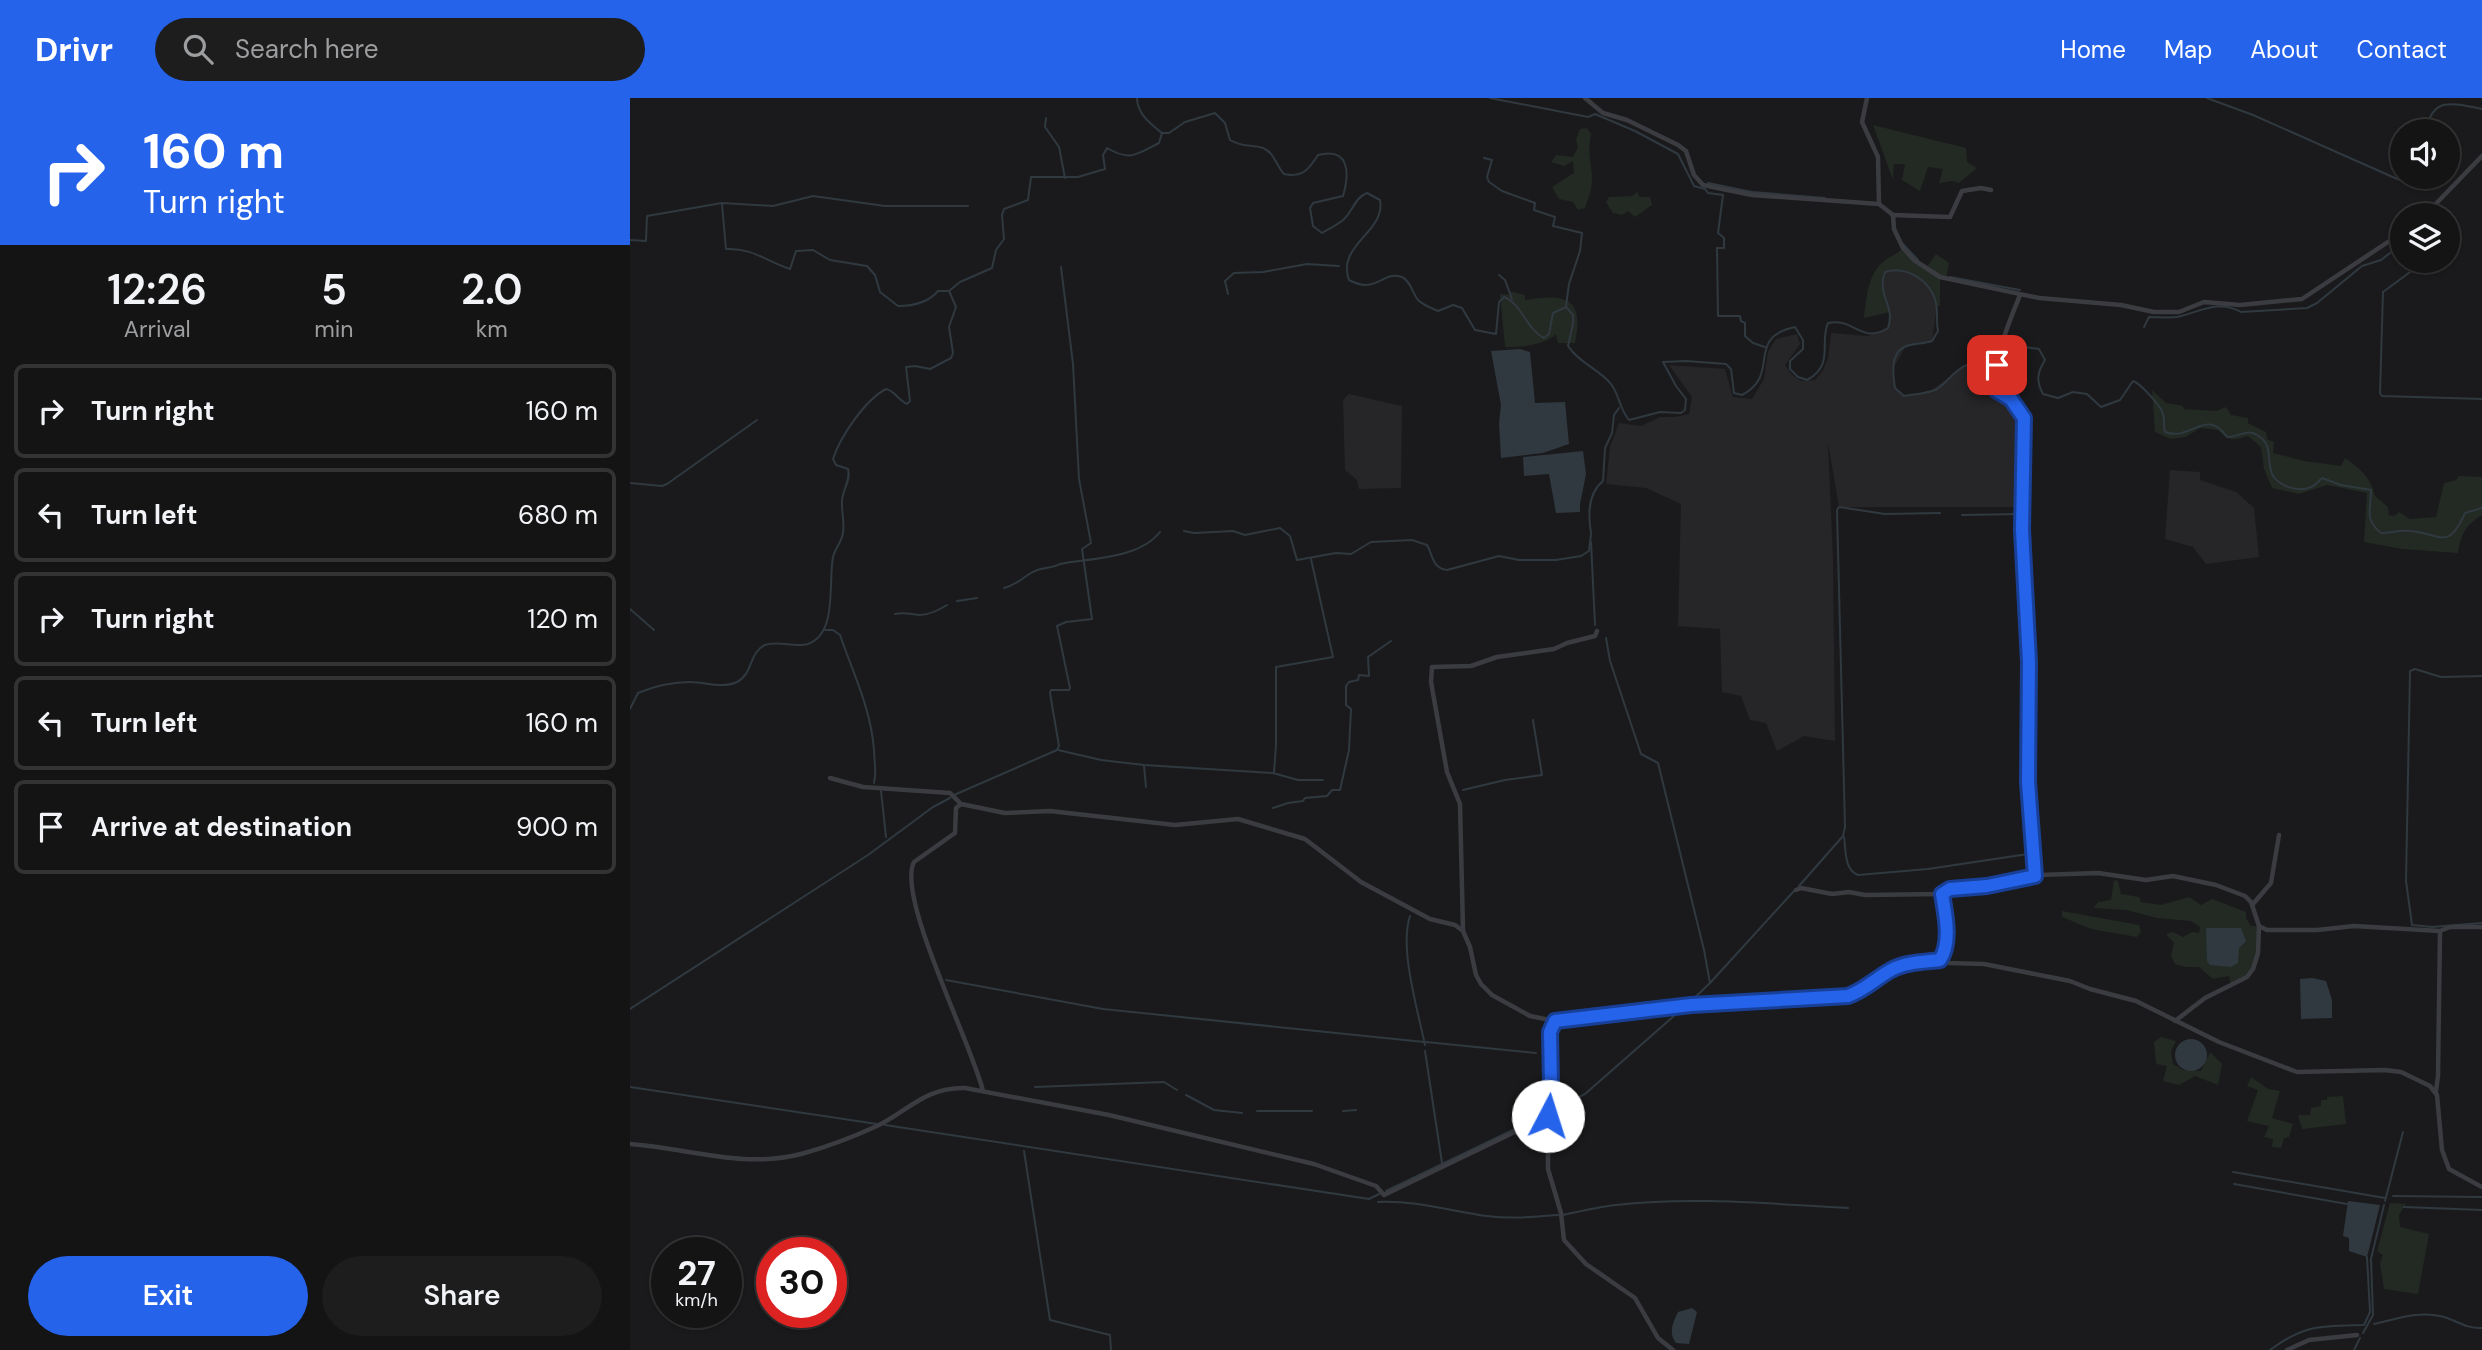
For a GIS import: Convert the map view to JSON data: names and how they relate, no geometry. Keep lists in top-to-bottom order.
{
  "page": {
    "header": "Drivr",
    "search": "Search here",
    "nav": [
      "Home",
      "Map",
      "About",
      "Contact"
    ],
    "turn": ["160 m", "Turn right"],
    "eta": [
      "12:26",
      "Arrival",
      "5",
      "min",
      "2.0",
      "km"
    ],
    "list": [
      {
        "name": "Turn right",
        "value": "160 m"
      },
      {
        "name": "Turn left",
        "value": "680 m"
      },
      {
        "name": "Turn right",
        "value": "120 m"
      },
      {
        "name": "Turn left",
        "value": "160 m"
      },
      {
        "name": "Arrive at destination",
        "value": "900 m"
      }
    ],
    "speed": "27 km/h",
    "limit": "30",
    "buttons": ["Exit", "Share"]
  }
}
